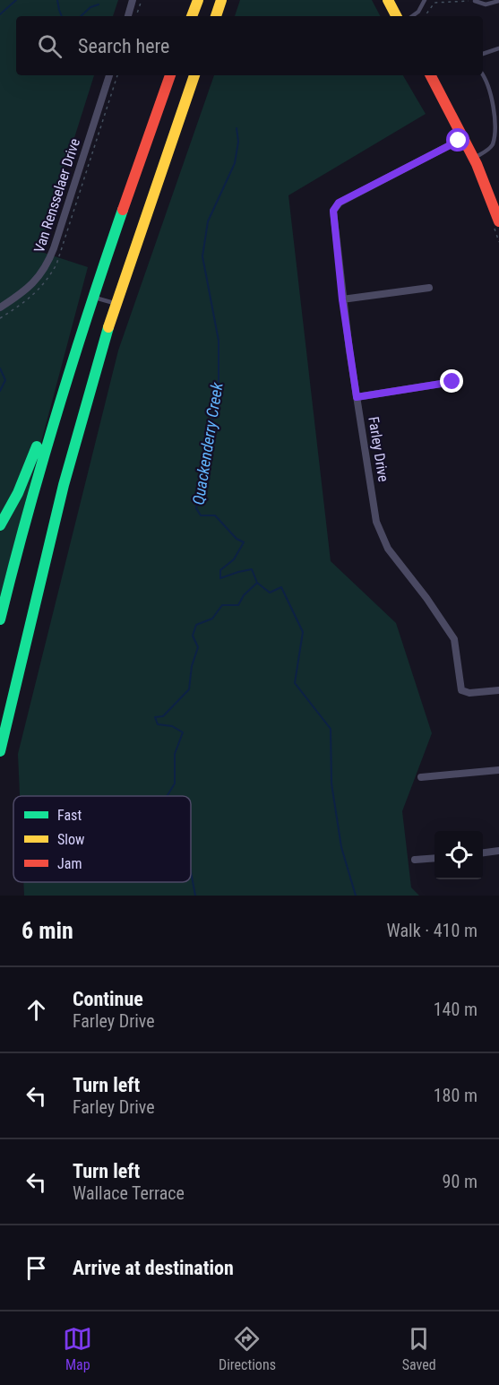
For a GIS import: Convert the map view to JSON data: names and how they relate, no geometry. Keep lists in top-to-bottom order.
{
  "streets": {
    "street": ["Van Rensselaer Drive", "Farley Drive"]
  },
  "water": ["Quackenderry Creek"],
  "legend": ["Fast", "Slow", "Jam"],
  "page": {
    "search": "Search here",
    "heading": ["6 min", "Walk · 410 m"],
    "list": [
      ["Continue", "Farley Drive", "140 m"],
      ["Turn left", "Farley Drive", "180 m"],
      ["Turn left", "Wallace Terrace", "90 m"],
      "Arrive at destination"
    ],
    "nav": ["Map", "Directions", "Saved"]
  }
}
